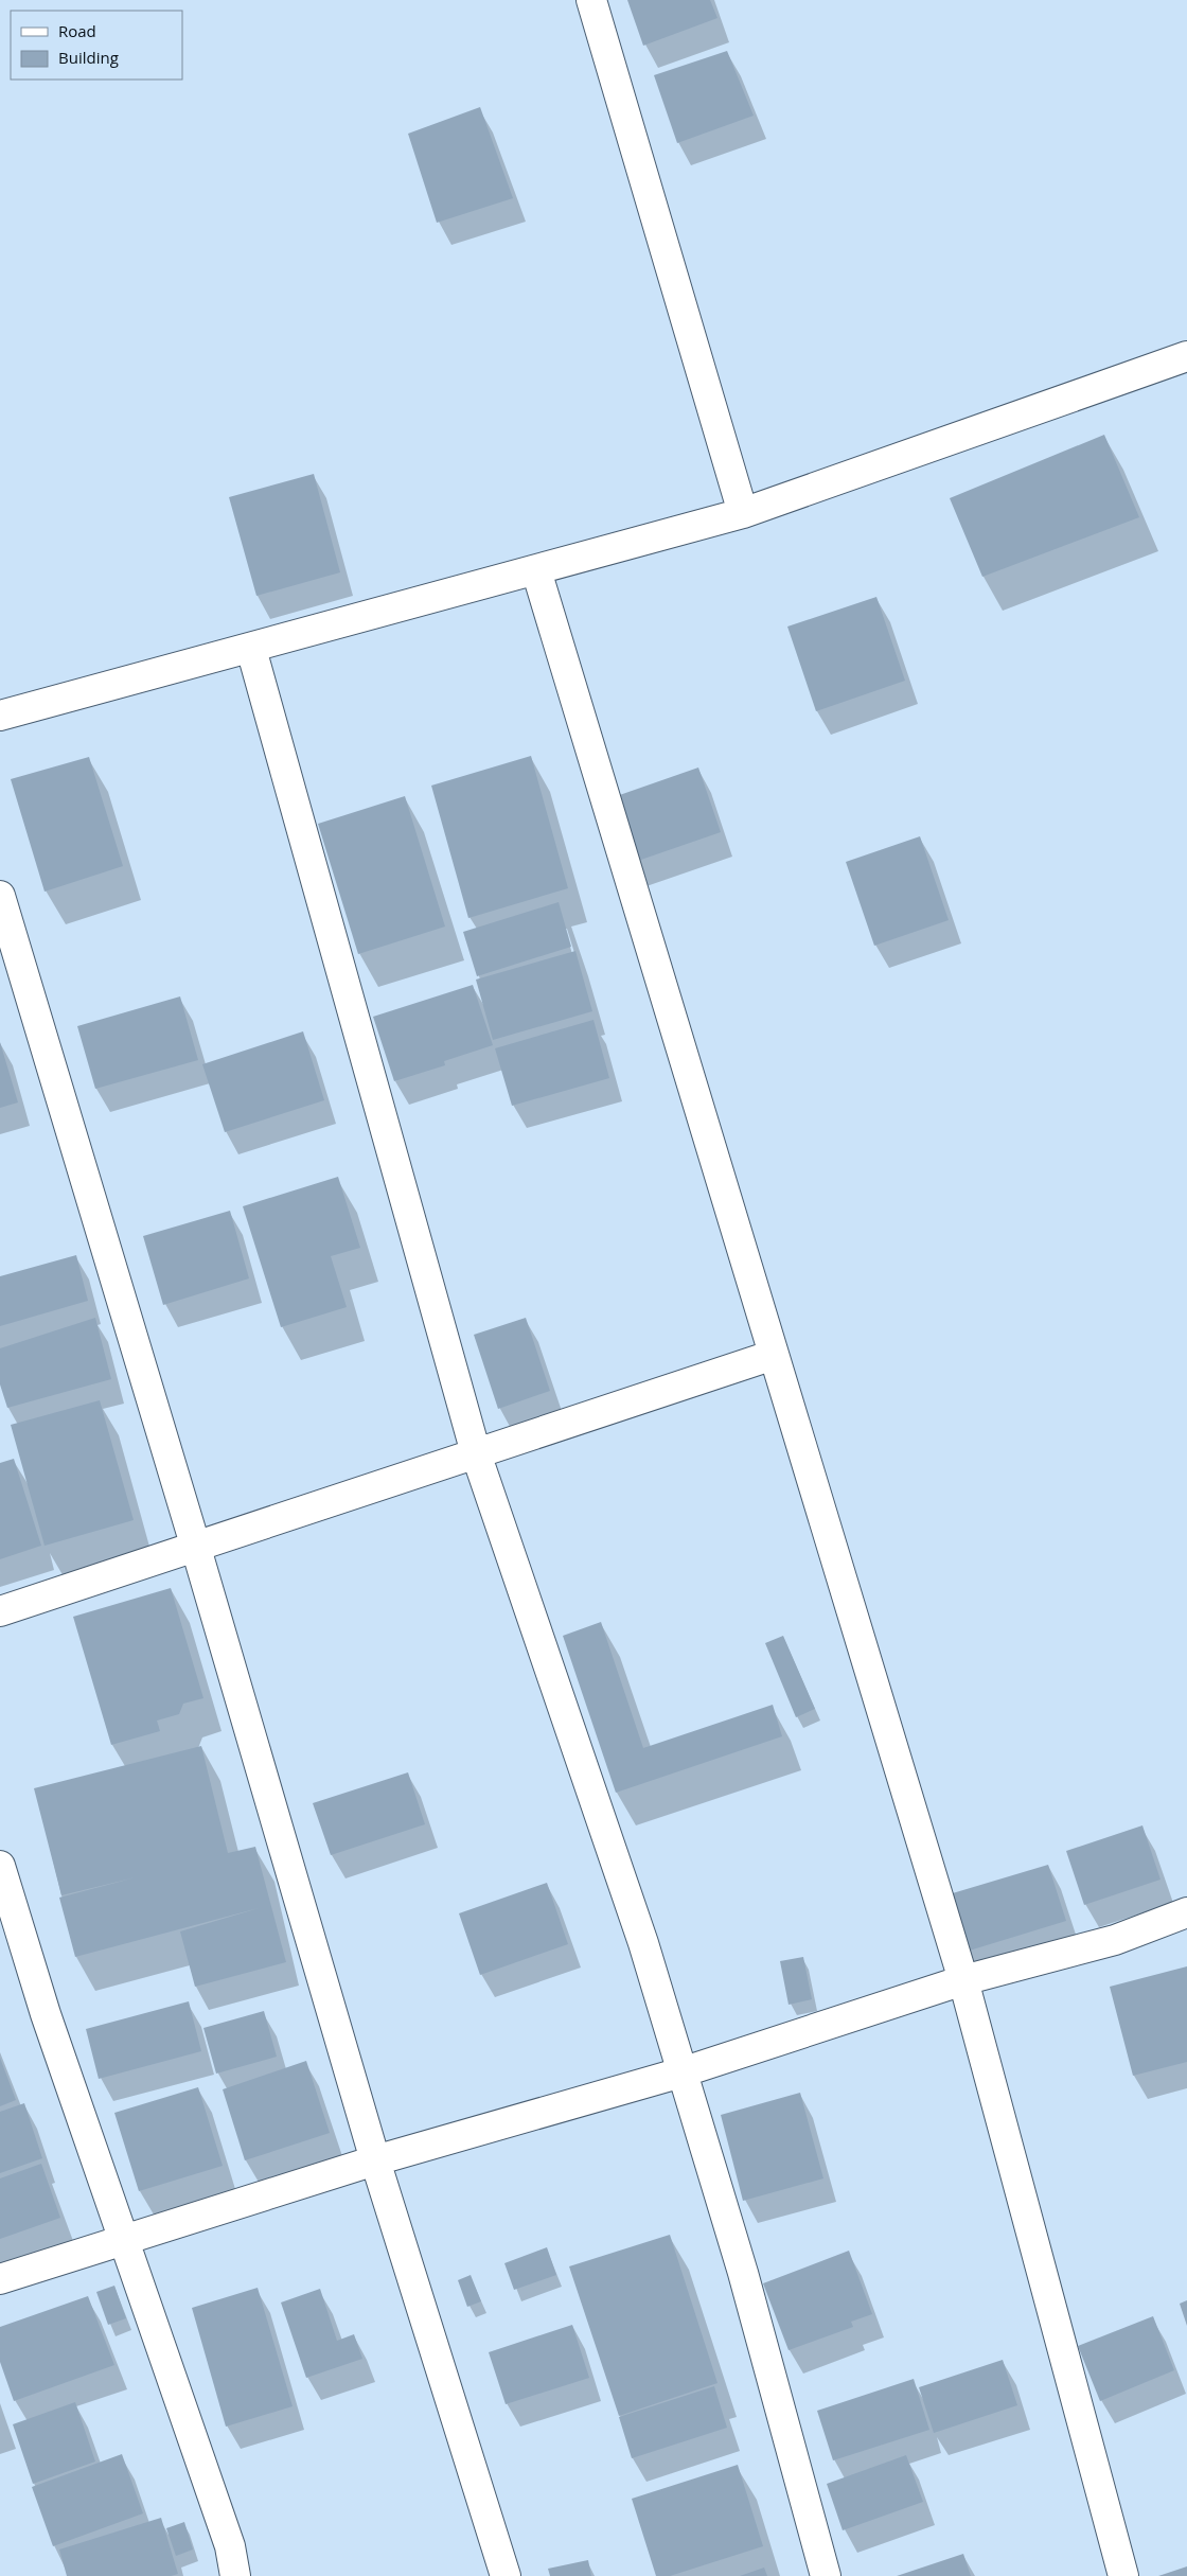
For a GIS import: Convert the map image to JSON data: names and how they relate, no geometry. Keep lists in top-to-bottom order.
{
  "legend": ["Road", "Building"]
}
